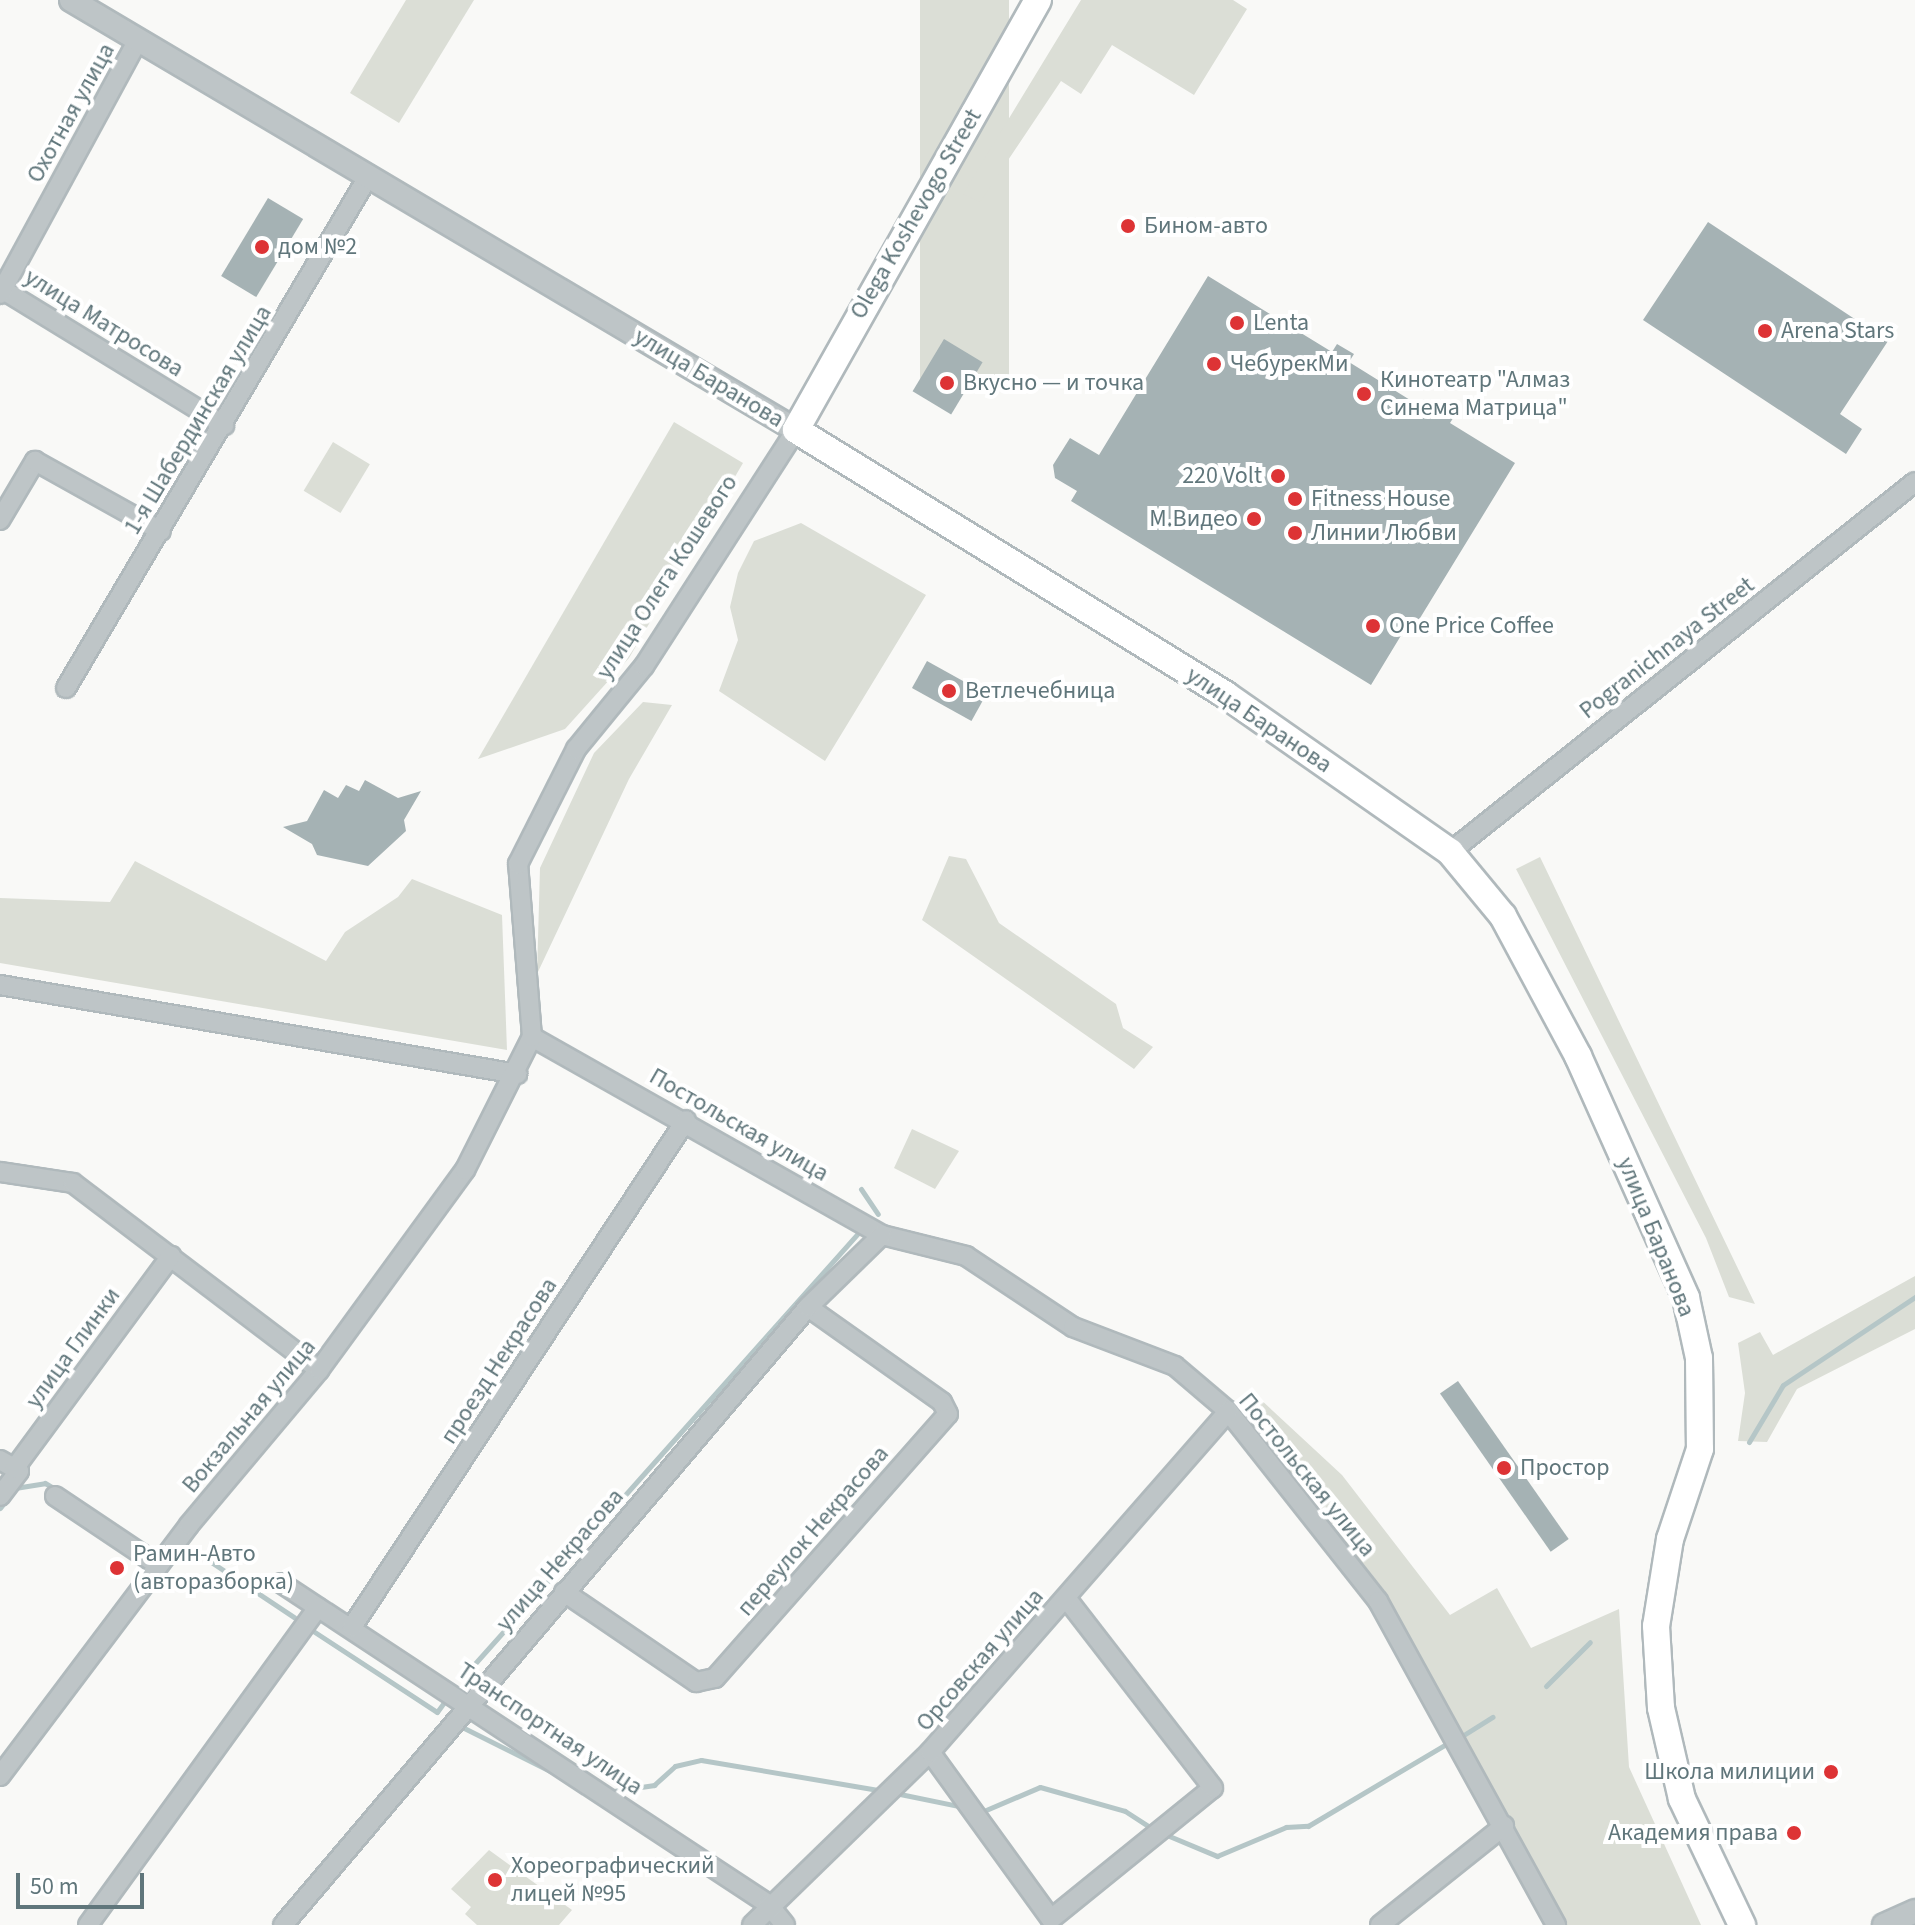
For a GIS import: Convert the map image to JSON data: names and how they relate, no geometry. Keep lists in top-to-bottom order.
{
  "streets": {
    "main road": ["Olega Koshevogo Street", "улица Баранова"],
    "street": [
      "Охотная улица",
      "улица Матросова",
      "1-я Шабердинская улица",
      "улица Олега Кошевого",
      "Pogranichnaya Street",
      "Постольская улица",
      "улица Глинки",
      "проезд Некрасова",
      "Вокзальная улица",
      "переулок Некрасова",
      "улица Некрасова",
      "Орсовская улица",
      "Транспортная улица"
    ]
  },
  "crossings": [
    ["Охотная улица", "улица Матросова"],
    ["Охотная улица", "улица Баранова"],
    ["Olega Koshevogo Street", "улица Баранова"],
    ["Olega Koshevogo Street", "улица Олега Кошевого"],
    ["улица Матросова", "1-я Шабердинская улица"],
    ["улица Баранова", "1-я Шабердинская улица"],
    ["улица Баранова", "улица Олега Кошевого"],
    ["улица Баранова", "Pogranichnaya Street"],
    ["улица Олега Кошевого", "Постольская улица"],
    ["улица Олега Кошевого", "Вокзальная улица"],
    ["Постольская улица", "проезд Некрасова"],
    ["Постольская улица", "Вокзальная улица"],
    ["Постольская улица", "улица Некрасова"],
    ["Постольская улица", "Орсовская улица"],
    ["проезд Некрасова", "Транспортная улица"],
    ["переулок Некрасова", "улица Некрасова"],
    ["улица Некрасова", "Транспортная улица"],
    ["Орсовская улица", "Транспортная улица"]
  ],
  "places": [
    "Бином-авто",
    "дом №2",
    "Lenta",
    "Arena Stars",
    "ЧебурекМи",
    "Вкусно — и точка",
    "Кинотеатр \"Алмаз Синема Матрица\"",
    "220 Volt",
    "Fitness House",
    "М.Видео",
    "Линии Любви",
    "One Price Coffee",
    "Ветлечебница",
    "Простор",
    "Рамин-Авто (авторазборка)",
    "Школа милиции",
    "Академия права",
    "Хореографический лицей №95"
  ],
  "scale_bar": "50 m"
}
